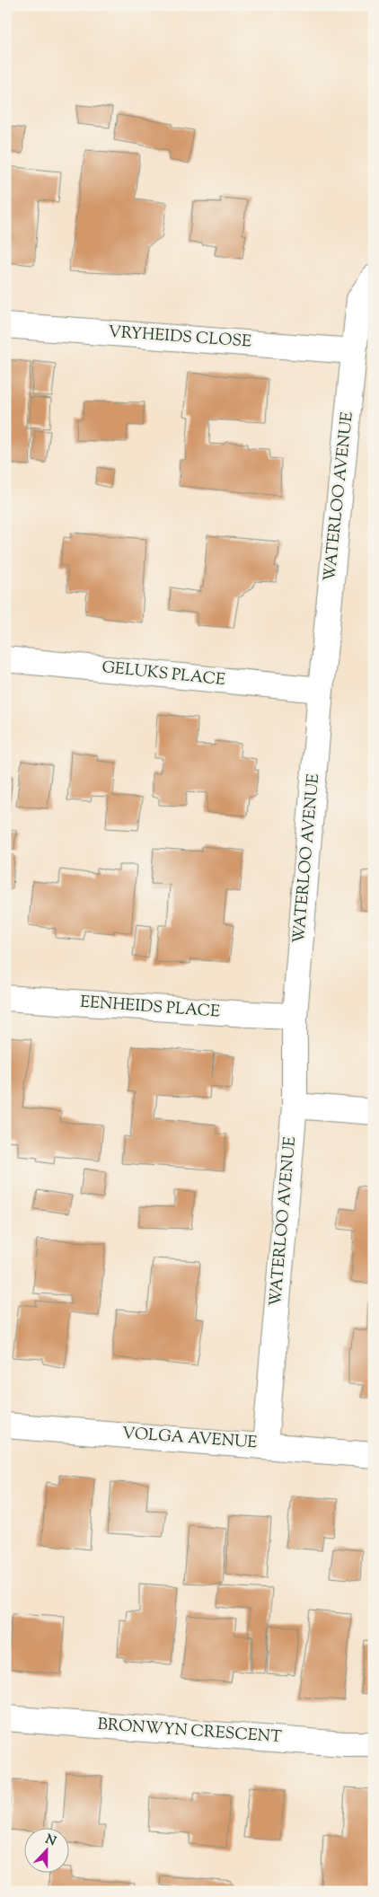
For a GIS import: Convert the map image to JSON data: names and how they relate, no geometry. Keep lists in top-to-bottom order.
{
  "streets": {
    "street": [
      "VRYHEIDS CLOSE",
      "WATERLOO AVENUE",
      "GELUKS PLACE",
      "EENHEIDS PLACE",
      "VOLGA AVENUE",
      "BRONWYN CRESCENT"
    ]
  },
  "crossings": [
    ["VRYHEIDS CLOSE", "WATERLOO AVENUE"],
    ["WATERLOO AVENUE", "GELUKS PLACE"],
    ["WATERLOO AVENUE", "EENHEIDS PLACE"],
    ["WATERLOO AVENUE", "VOLGA AVENUE"]
  ],
  "north": "top"
}
